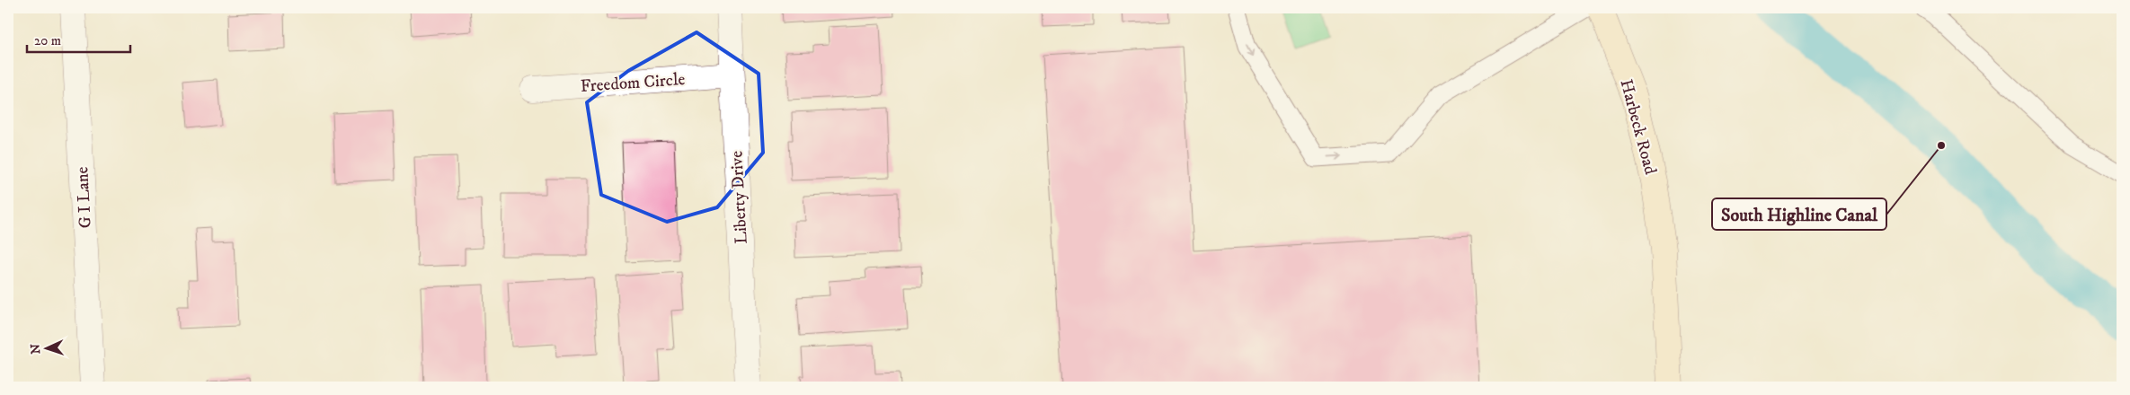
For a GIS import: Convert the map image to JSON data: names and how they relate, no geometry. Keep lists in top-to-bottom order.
{
  "streets": {
    "street": [
      "Freedom Circle",
      "Harbeck Road",
      "G I Lane",
      "Liberty Drive"
    ]
  },
  "crossings": [
    ["Freedom Circle", "Liberty Drive"]
  ],
  "places": ["South Highline Canal"],
  "scale_bar": "20 m",
  "north": "left"
}
